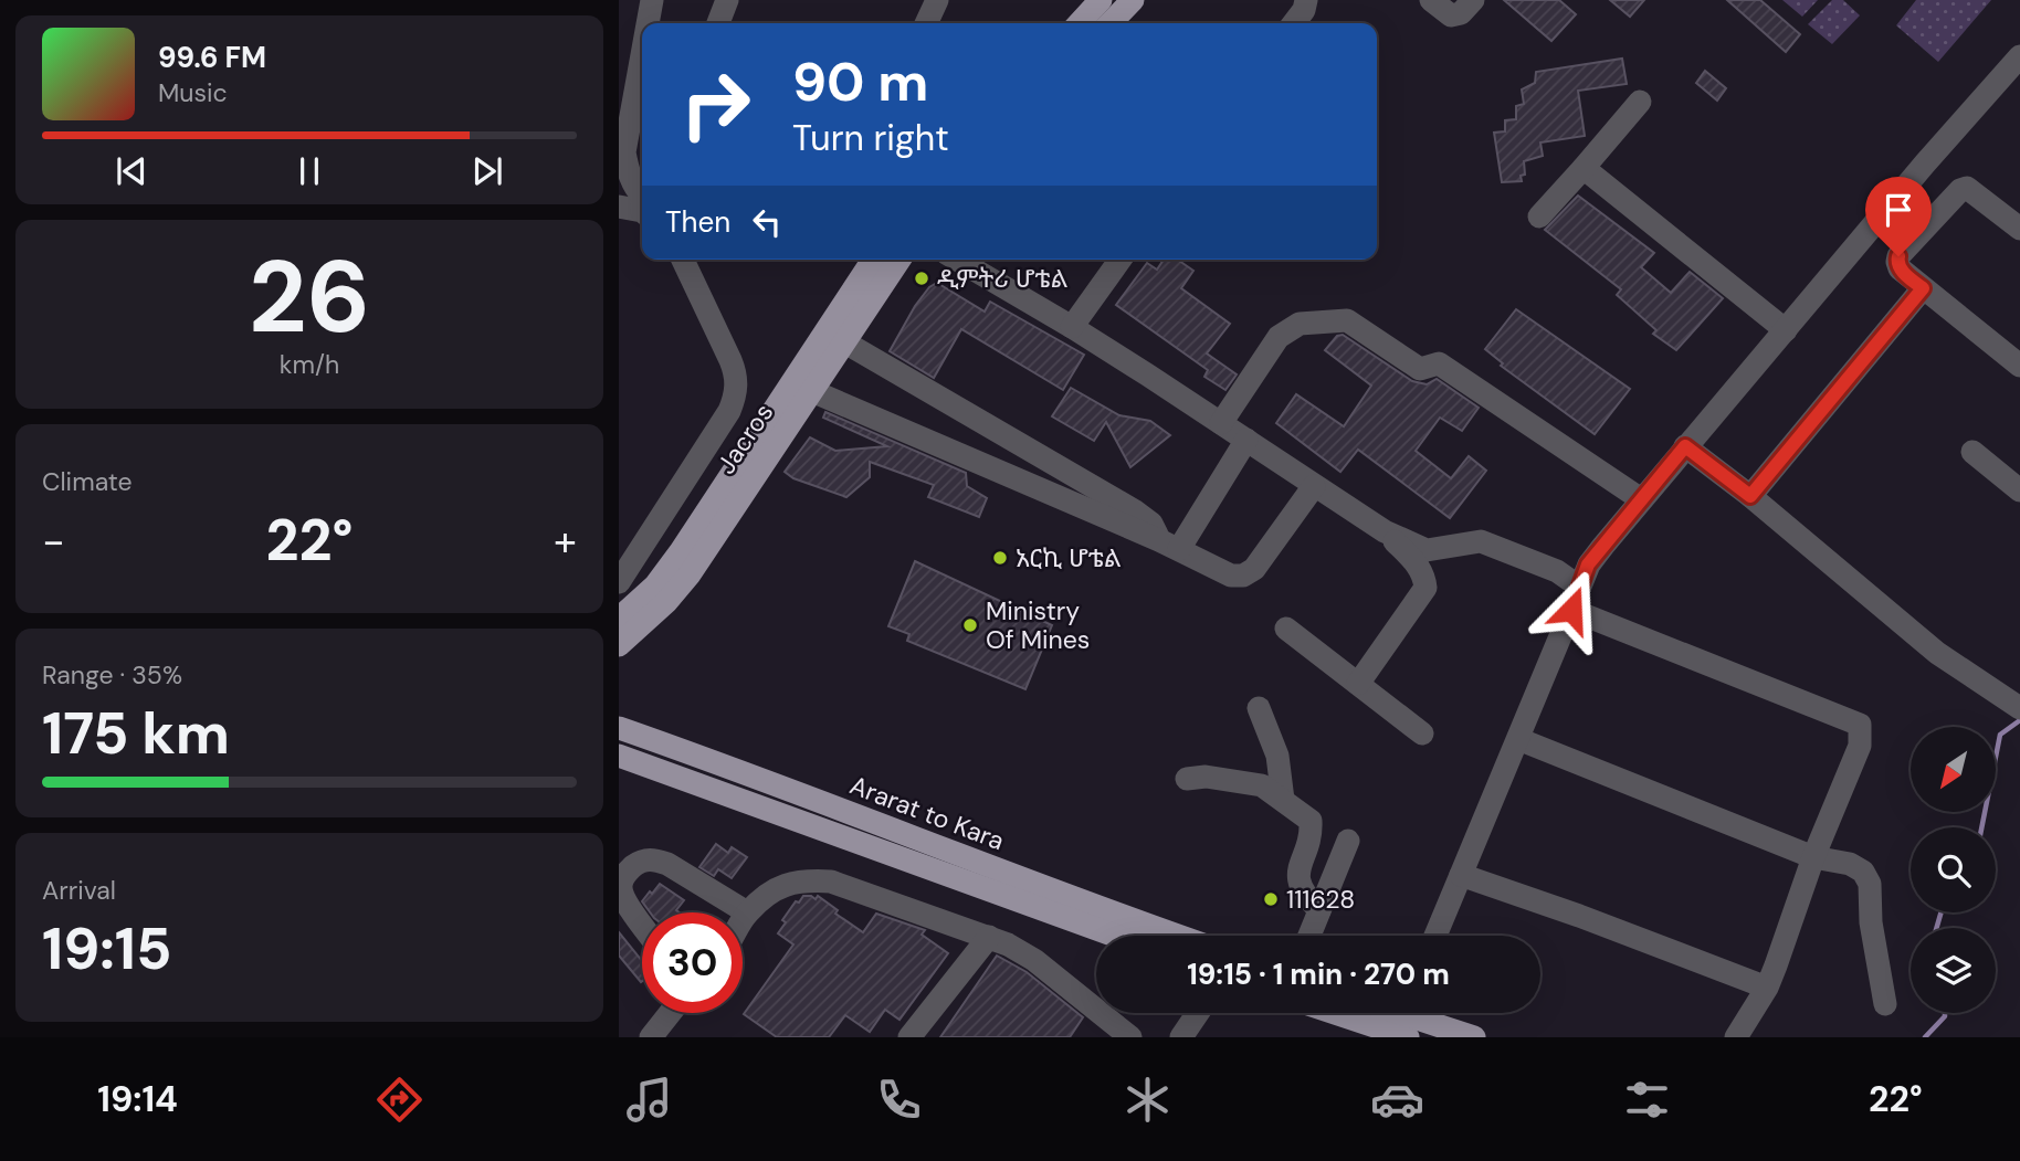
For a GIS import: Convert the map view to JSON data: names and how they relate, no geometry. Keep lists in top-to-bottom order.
{
  "streets": {
    "main road": ["Jacros", "Ararat to Kara"]
  },
  "places": [
    "ዲምትሪ ሆቴል",
    "አርኪ ሆቴል",
    "Ministry Of Mines",
    "111628"
  ],
  "north": "bottom left",
  "page": {
    "turn": ["90 m", "Turn right"],
    "song": ["99.6 FM", "Music"],
    "then": "Then",
    "tile": [
      ["26", "km/h"],
      "Climate",
      ["Range · 35%", "175 km"],
      ["Arrival", "19:15"]
    ],
    "heat": ["−", "22°", "+"],
    "limit": "30",
    "trip": "19:15 · 1 min · 270 m",
    "tabs": ["19:14", "22°"]
  }
}
